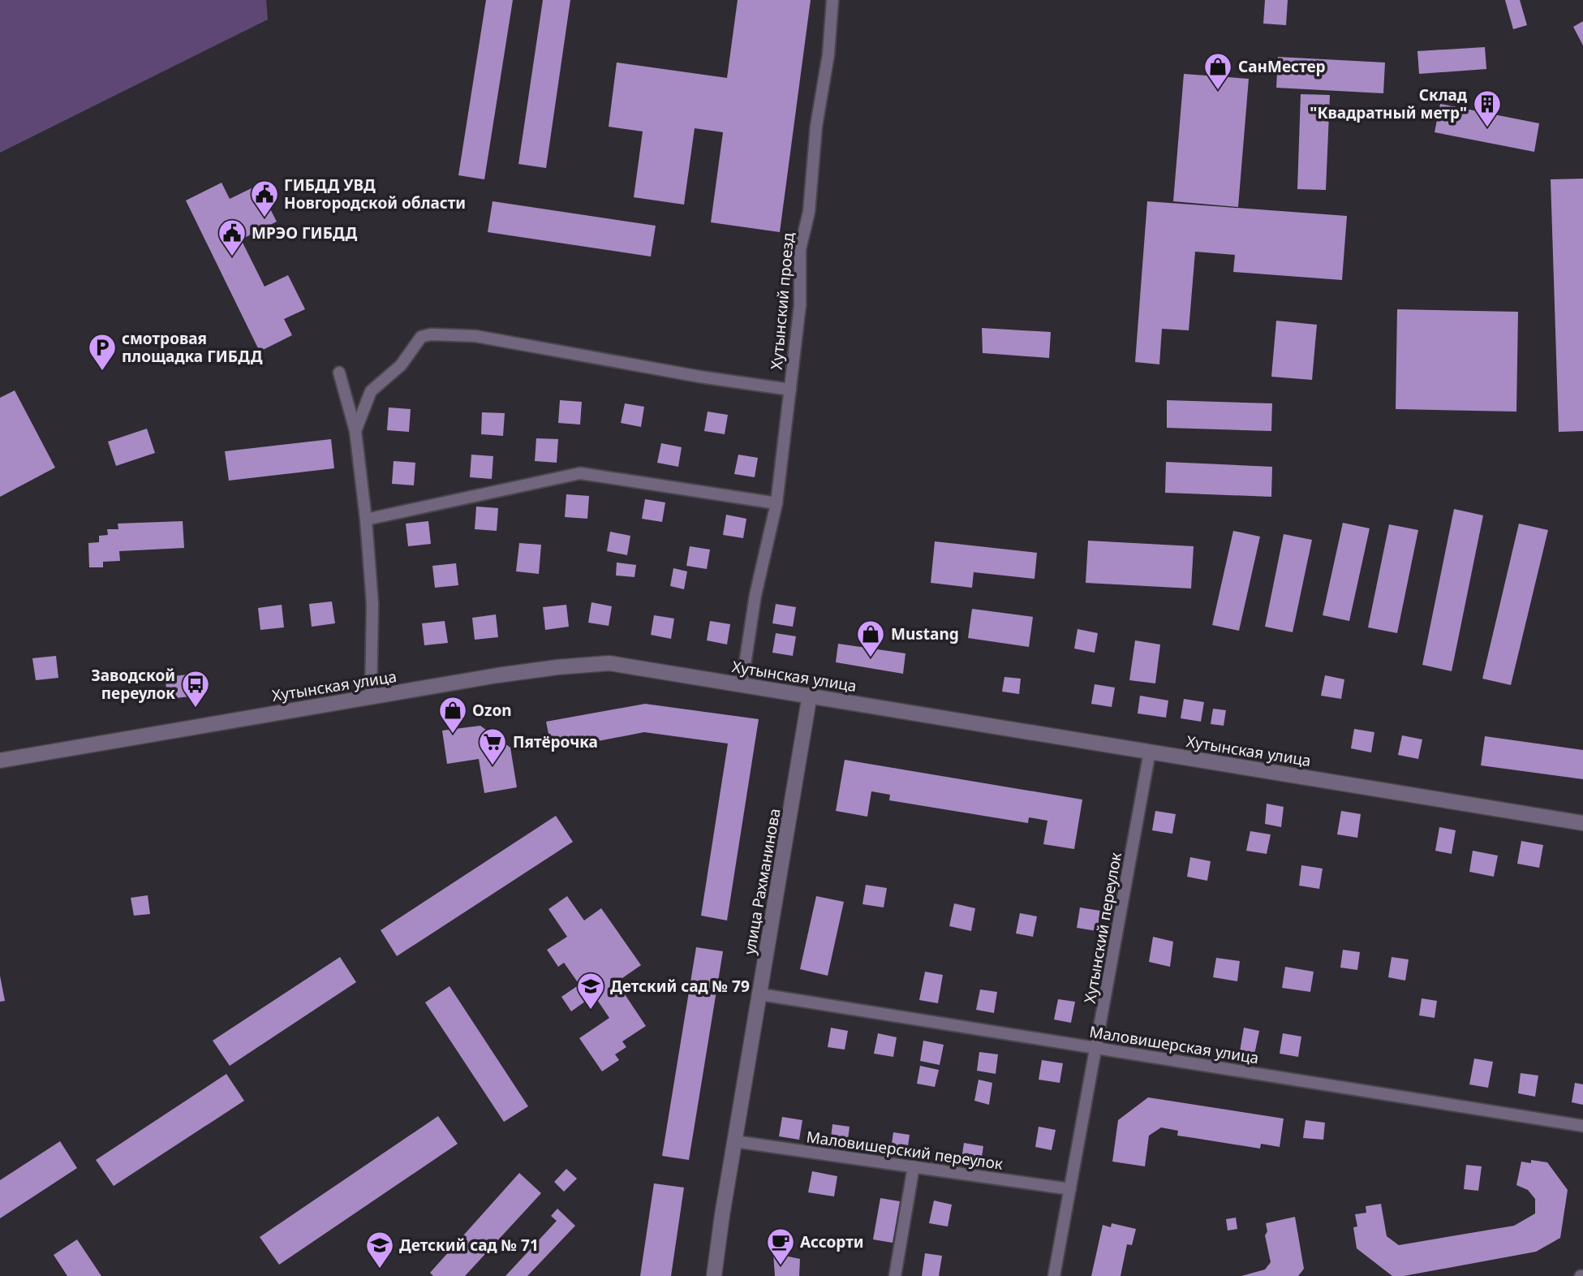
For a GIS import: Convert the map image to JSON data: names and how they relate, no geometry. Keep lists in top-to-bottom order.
{
  "streets": {
    "street": [
      "Хутынский проезд",
      "Хутынская улица",
      "улица Рахманинова",
      "Хутынский переулок",
      "Маловишерская улица",
      "Маловишерский переулок"
    ]
  },
  "crossings": [
    ["Хутынский проезд", "Хутынская улица"],
    ["Хутынская улица", "улица Рахманинова"],
    ["Хутынская улица", "Хутынский переулок"],
    ["улица Рахманинова", "Маловишерская улица"],
    ["улица Рахманинова", "Маловишерский переулок"],
    ["Хутынский переулок", "Маловишерская улица"],
    ["Хутынский переулок", "Маловишерский переулок"]
  ],
  "places": {
    "shop": ["СанМестер", "Mustang", "Ozon"],
    "building": ["Склад \"Квадратный метр\""],
    "public building": ["ГИБДД УВД Новгородской области", "МРЭО ГИБДД"],
    "parking": ["смотровая площадка ГИБДД"],
    "bus stop": ["Заводской переулок"],
    "supermarket": ["Пятёрочка"],
    "school or university": ["Детский сад № 79", "Детский сад № 71"],
    "cafe": ["Ассорти"]
  }
}
